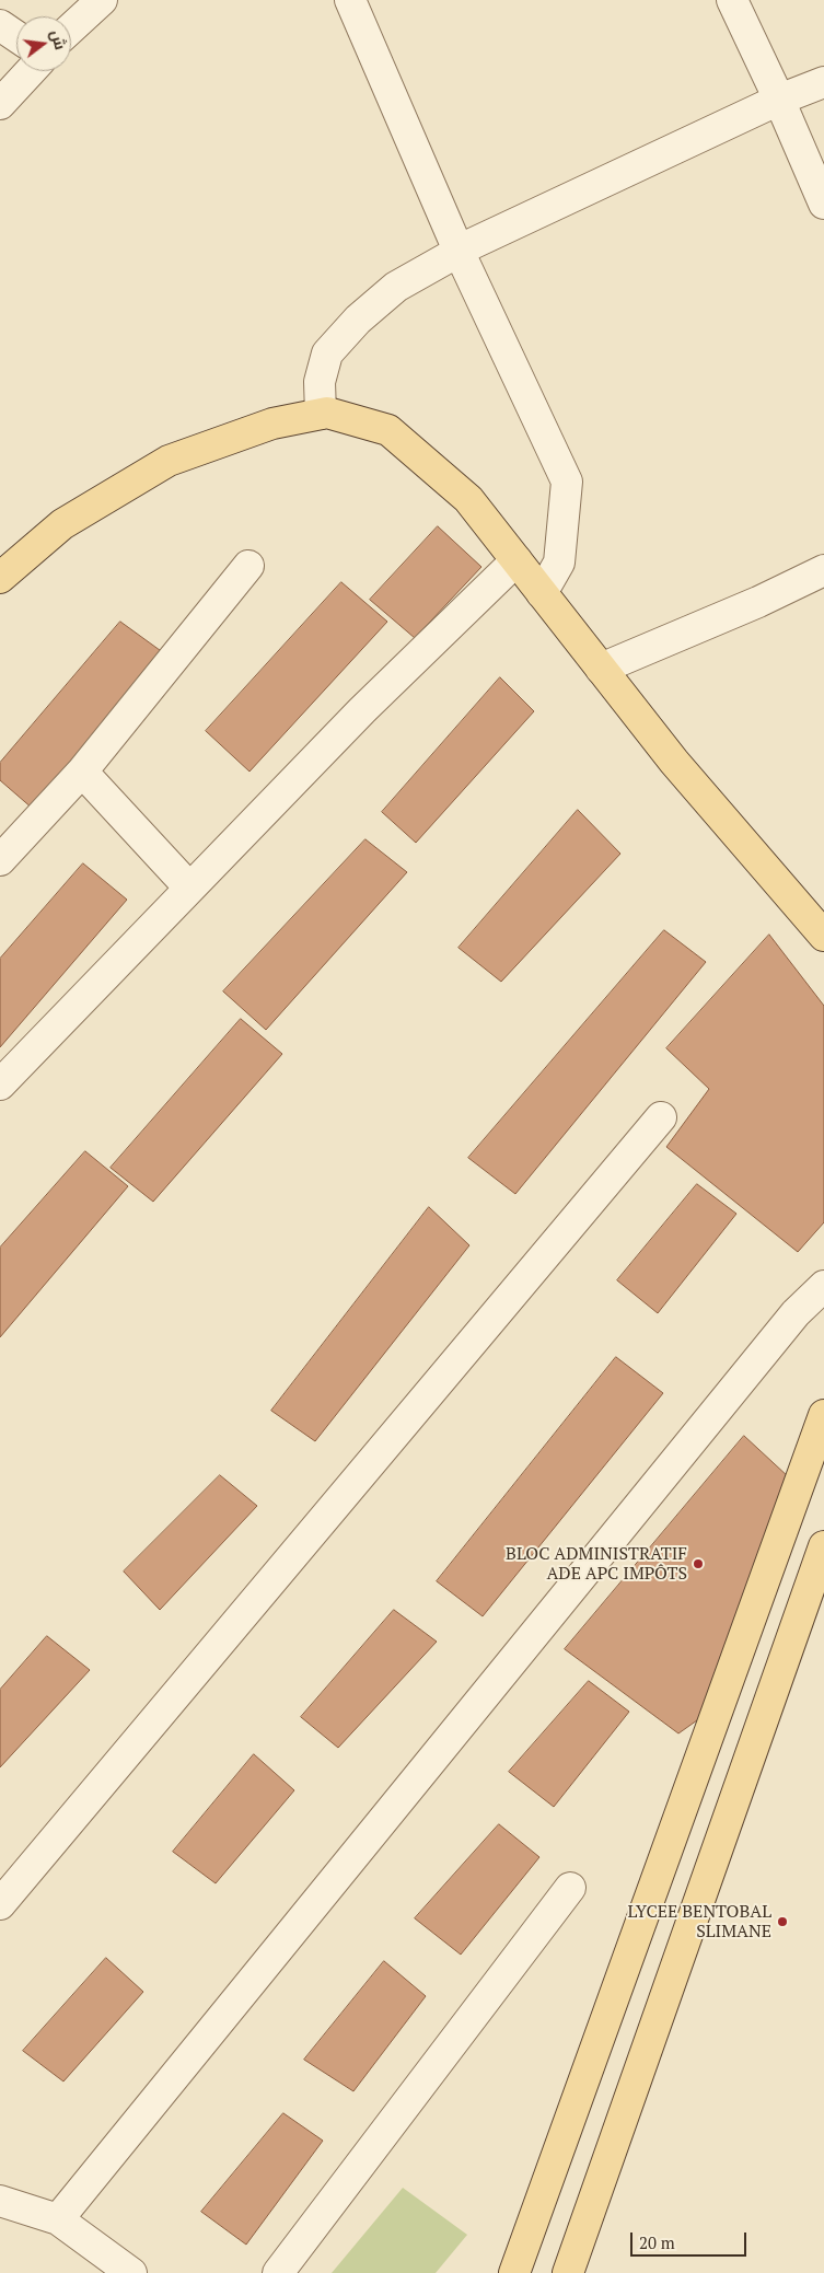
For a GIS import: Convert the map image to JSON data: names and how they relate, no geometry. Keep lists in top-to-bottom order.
{
  "places": ["BLOC ADMINISTRATIF ADE APC IMPÔTS", "LYCEE BENTOBAL SLIMANE"],
  "scale_bar": "20 m",
  "north": "right"
}
